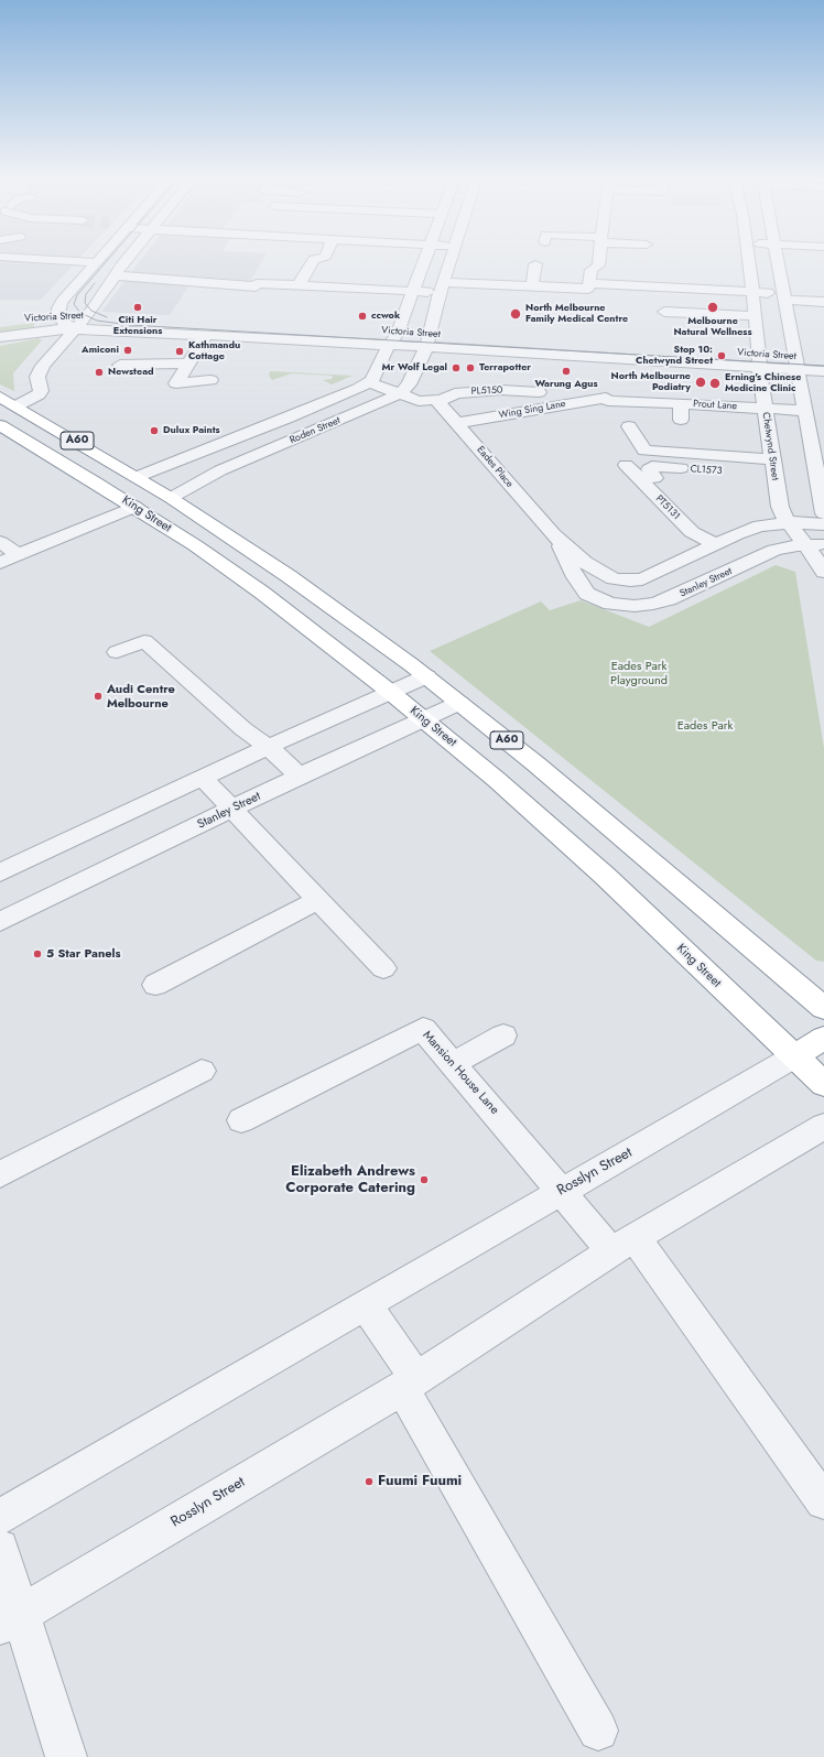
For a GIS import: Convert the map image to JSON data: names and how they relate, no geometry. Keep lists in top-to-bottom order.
{
  "streets": {
    "highway": ["A60", "King Street", "Rosslyn Street"],
    "street": [
      "Victoria Street",
      "PL5150",
      "Prout Lane",
      "Wing Sing Lane",
      "Roden Street",
      "Chetwynd Street",
      "Eades Place",
      "CL1573",
      "PT5131",
      "Stanley Street",
      "Mansion House Lane"
    ]
  },
  "crossings": [
    ["Victoria Street", "Chetwynd Street"],
    ["PL5150", "Eades Place"],
    ["Prout Lane", "Wing Sing Lane"],
    ["Prout Lane", "Chetwynd Street"],
    ["Wing Sing Lane", "Eades Place"],
    ["Roden Street", "A60"],
    ["A60", "Stanley Street"],
    ["Chetwynd Street", "CL1573"],
    ["Chetwynd Street", "Stanley Street"],
    ["Eades Place", "Stanley Street"],
    ["King Street", "Stanley Street"],
    ["King Street", "Rosslyn Street"],
    ["Mansion House Lane", "Rosslyn Street"]
  ],
  "parks": ["Eades Park Playground", "Eades Park"],
  "places": [
    "Citi Hair Extensions",
    "Melbourne Natural Wellness",
    "North Melbourne Family Medical Centre",
    "ccwok",
    "Amiconi",
    "Kathmandu Cottage",
    "Stop 10: Chetwynd Street",
    "Mr Wolf Legal",
    "Terrapotter",
    "Warung Agus",
    "Newstead",
    "North Melbourne Podiatry",
    "Erning's Chinese Medicine Clinic",
    "Dulux Paints",
    "Audi Centre Melbourne",
    "5 Star Panels",
    "Elizabeth Andrews Corporate Catering",
    "Fuumi Fuumi"
  ]
}
